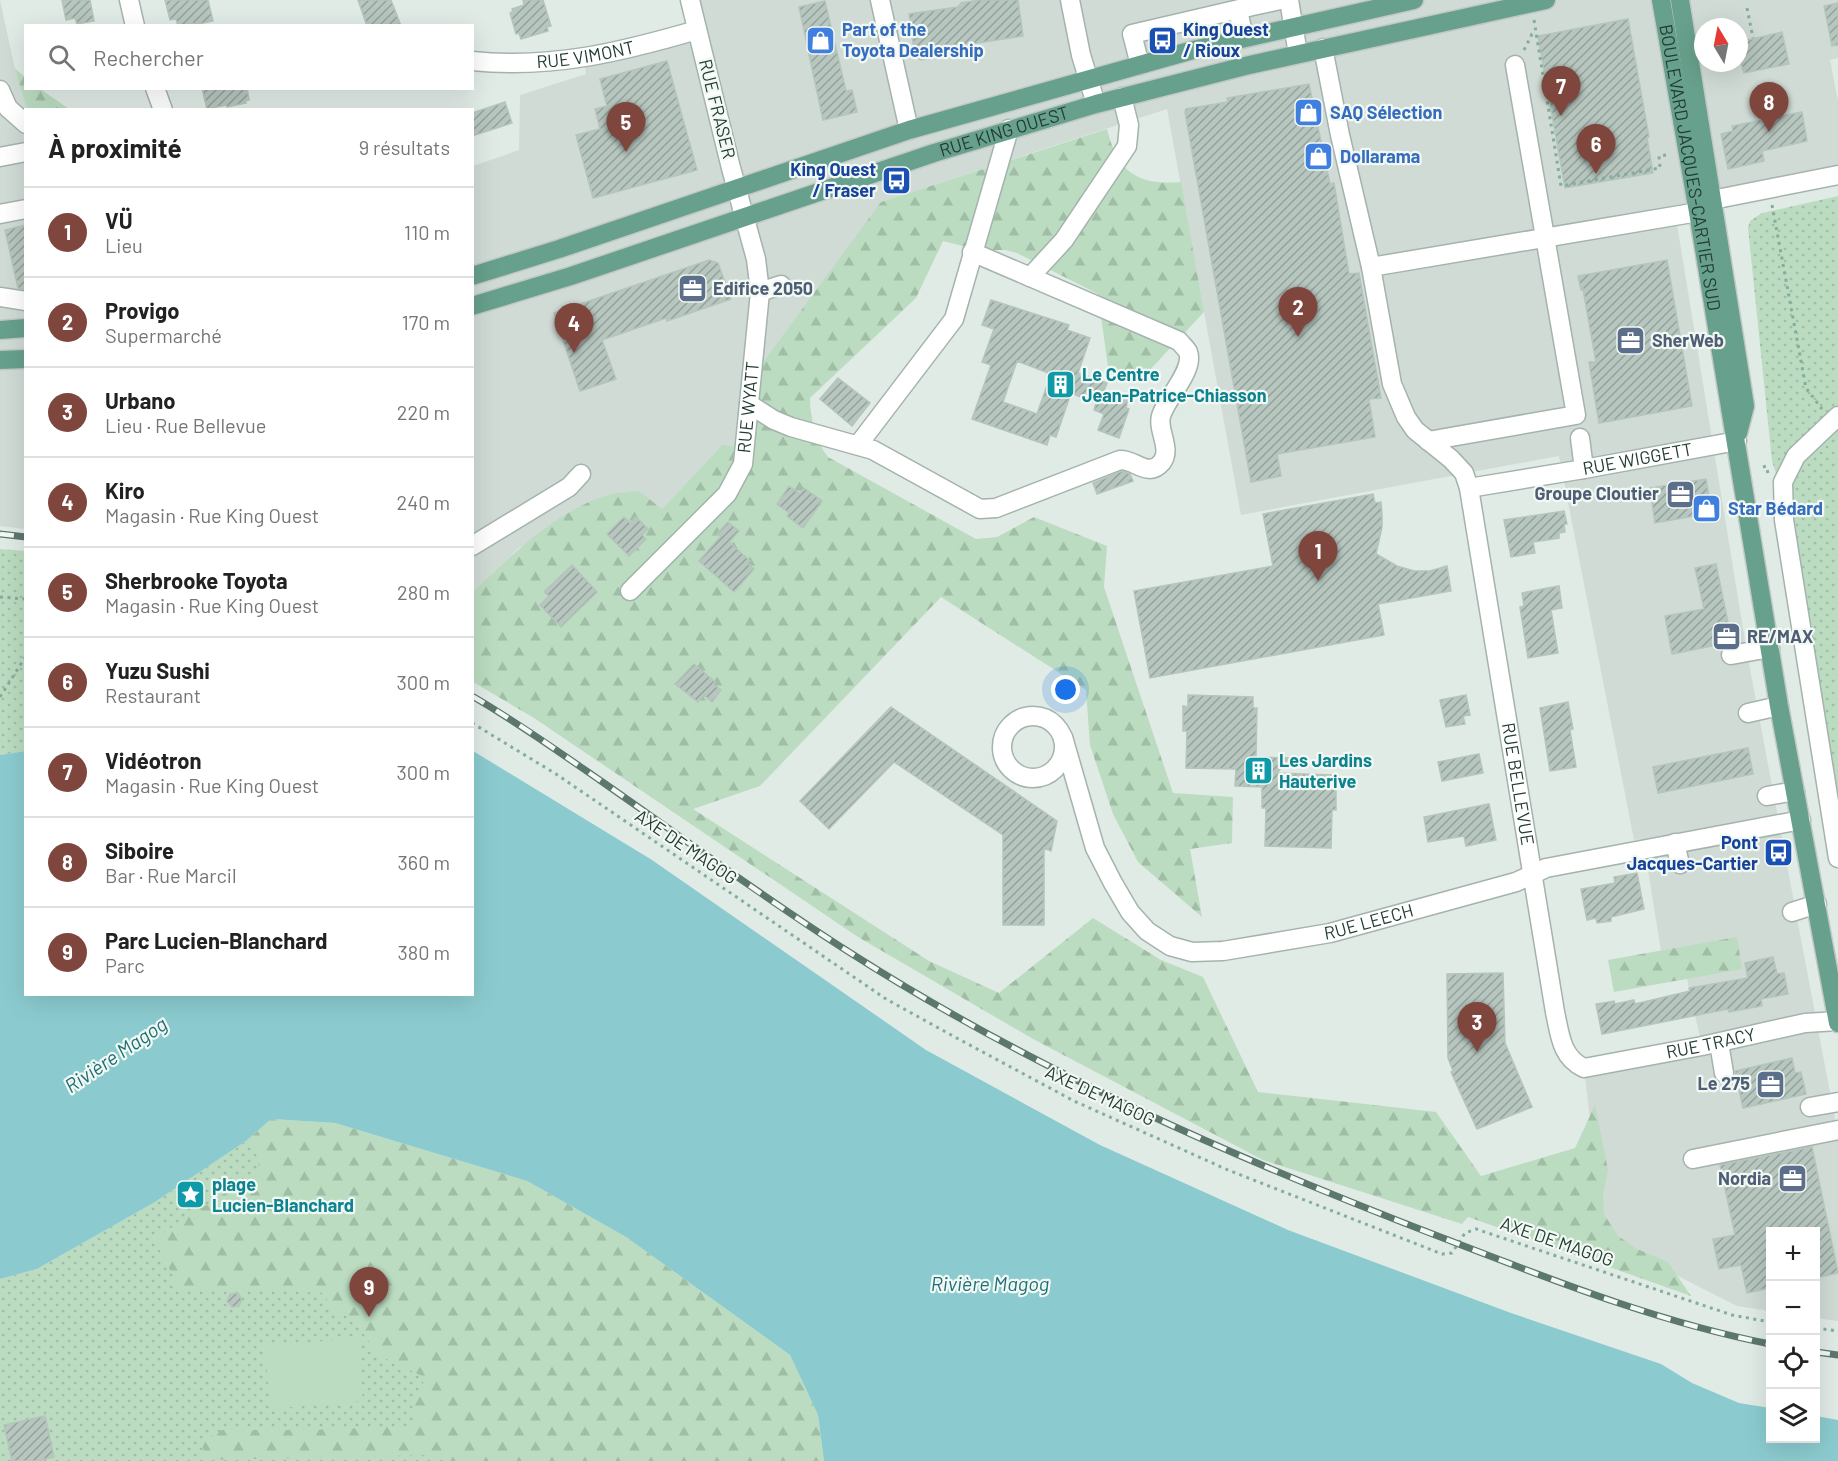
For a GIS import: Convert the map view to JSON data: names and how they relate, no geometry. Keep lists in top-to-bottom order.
{
  "streets": {
    "main road": ["RUE KING OUEST", "BOULEVARD JACQUES-CARTIER SUD"],
    "street": [
      "RUE VIMONT",
      "RUE FRASER",
      "RUE WYATT",
      "RUE WIGGETT",
      "RUE BELLEVUE",
      "RUE LEECH",
      "RUE TRACY"
    ],
    "path": ["AXE DE MAGOG"]
  },
  "crossings": [
    ["RUE VIMONT", "RUE FRASER"],
    ["RUE FRASER", "RUE KING OUEST"],
    ["RUE FRASER", "RUE WYATT"],
    ["RUE KING OUEST", "RUE WYATT"],
    ["BOULEVARD JACQUES-CARTIER SUD", "RUE WIGGETT"],
    ["BOULEVARD JACQUES-CARTIER SUD", "RUE LEECH"],
    ["BOULEVARD JACQUES-CARTIER SUD", "RUE TRACY"],
    ["RUE WIGGETT", "RUE BELLEVUE"],
    ["RUE BELLEVUE", "RUE LEECH"],
    ["RUE BELLEVUE", "RUE TRACY"]
  ],
  "water": ["Rivière Magog"],
  "places": {
    "shop": [
      "Part of the Toyota Dealership",
      "SAQ Sélection",
      "Dollarama",
      "Star Bédard"
    ],
    "bus stop": ["King Ouest / Rioux", "King Ouest / Fraser", "Pont Jacques-Cartier"],
    "office": [
      "Edifice 2050",
      "SherWeb",
      "Groupe Cloutier",
      "RE/MAX",
      "Le 275",
      "Nordia"
    ],
    "building": ["Le Centre Jean-Patrice-Chiasson", "Les Jardins Hauterive"],
    "place": ["plage Lucien-Blanchard"]
  },
  "north": "top",
  "page": {
    "search": "Rechercher",
    "pins": [
      "7",
      "8",
      "5",
      "6",
      "2",
      "4",
      "1",
      "3",
      "9"
    ],
    "heading": ["À proximité", "9 résultats"],
    "list": [
      {
        "mark": "1",
        "name": "VÜ",
        "note": "Lieu",
        "value": "110 m"
      },
      {
        "mark": "2",
        "name": "Provigo",
        "note": "Supermarché",
        "value": "170 m"
      },
      {
        "mark": "3",
        "name": "Urbano",
        "note": "Lieu · Rue Bellevue",
        "value": "220 m"
      },
      {
        "mark": "4",
        "name": "Kiro",
        "note": "Magasin · Rue King Ouest",
        "value": "240 m"
      },
      {
        "mark": "5",
        "name": "Sherbrooke Toyota",
        "note": "Magasin · Rue King Ouest",
        "value": "280 m"
      },
      {
        "mark": "6",
        "name": "Yuzu Sushi",
        "note": "Restaurant",
        "value": "300 m"
      },
      {
        "mark": "7",
        "name": "Vidéotron",
        "note": "Magasin · Rue King Ouest",
        "value": "300 m"
      },
      {
        "mark": "8",
        "name": "Siboire",
        "note": "Bar · Rue Marcil",
        "value": "360 m"
      },
      {
        "mark": "9",
        "name": "Parc Lucien-Blanchard",
        "note": "Parc",
        "value": "380 m"
      }
    ],
    "map_buttons": ["+", "−"]
  }
}
